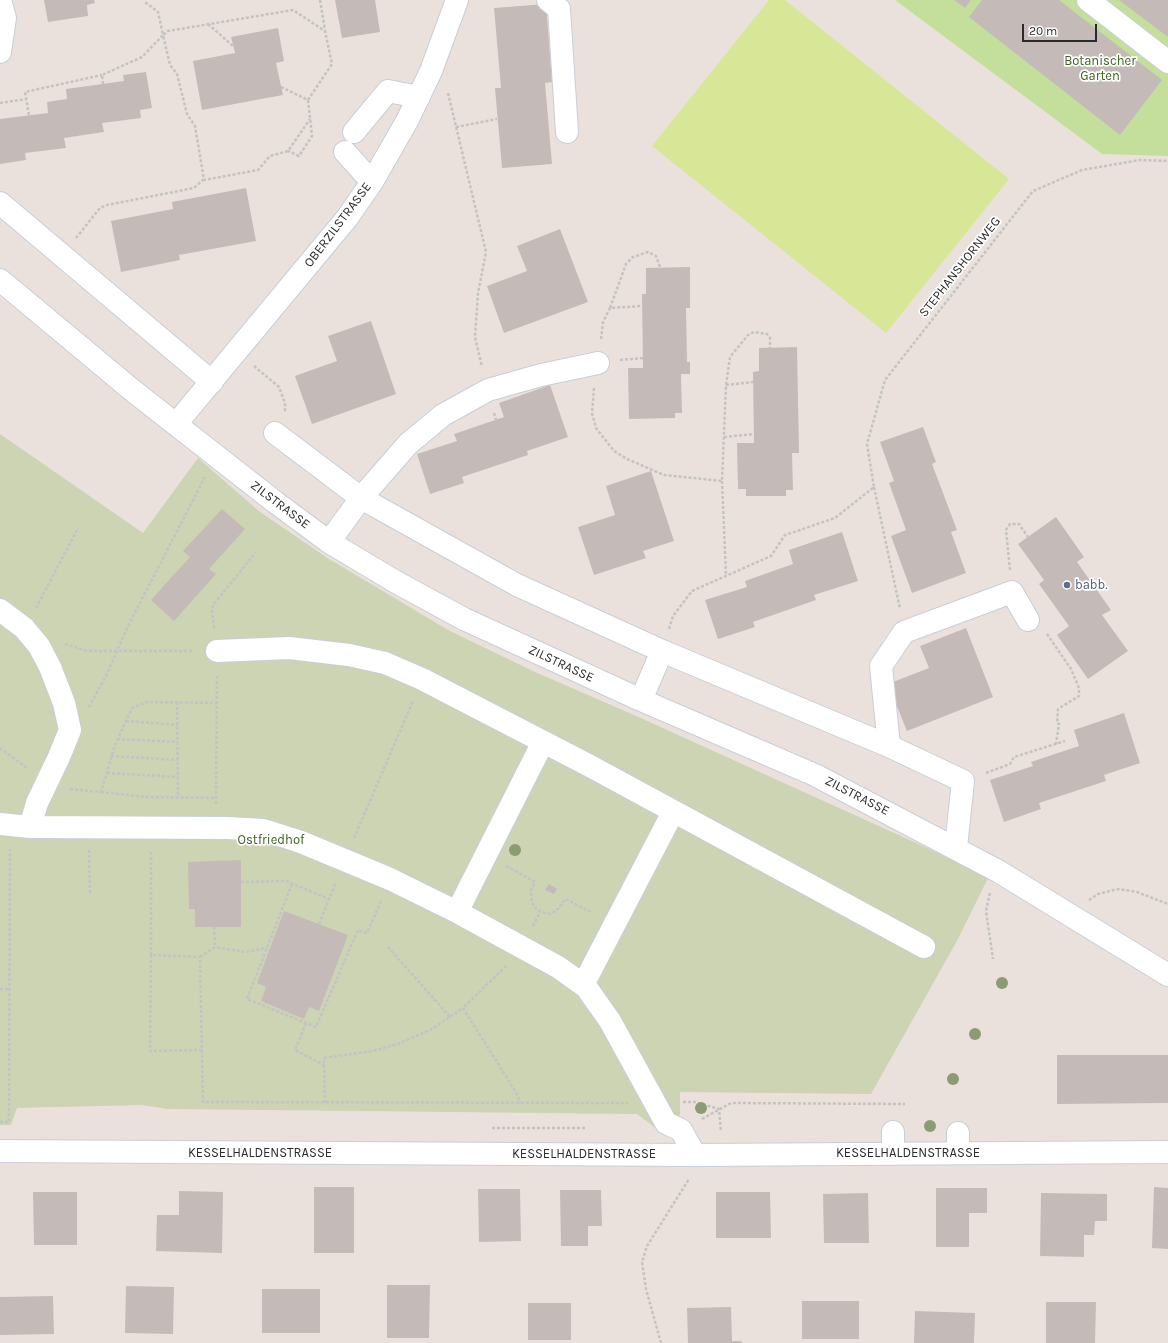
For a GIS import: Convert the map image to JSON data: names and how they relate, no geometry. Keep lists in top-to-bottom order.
{
  "streets": {
    "street": ["OBERZILSTRASSE", "ZILSTRASSE", "KESSELHALDENSTRASSE"],
    "path": ["STEPHANSHORNWEG"]
  },
  "crossings": [
    ["OBERZILSTRASSE", "ZILSTRASSE"]
  ],
  "parks": ["Botanischer Garten", "Ostfriedhof"],
  "places": ["babb."],
  "scale_bar": "20 m"
}
